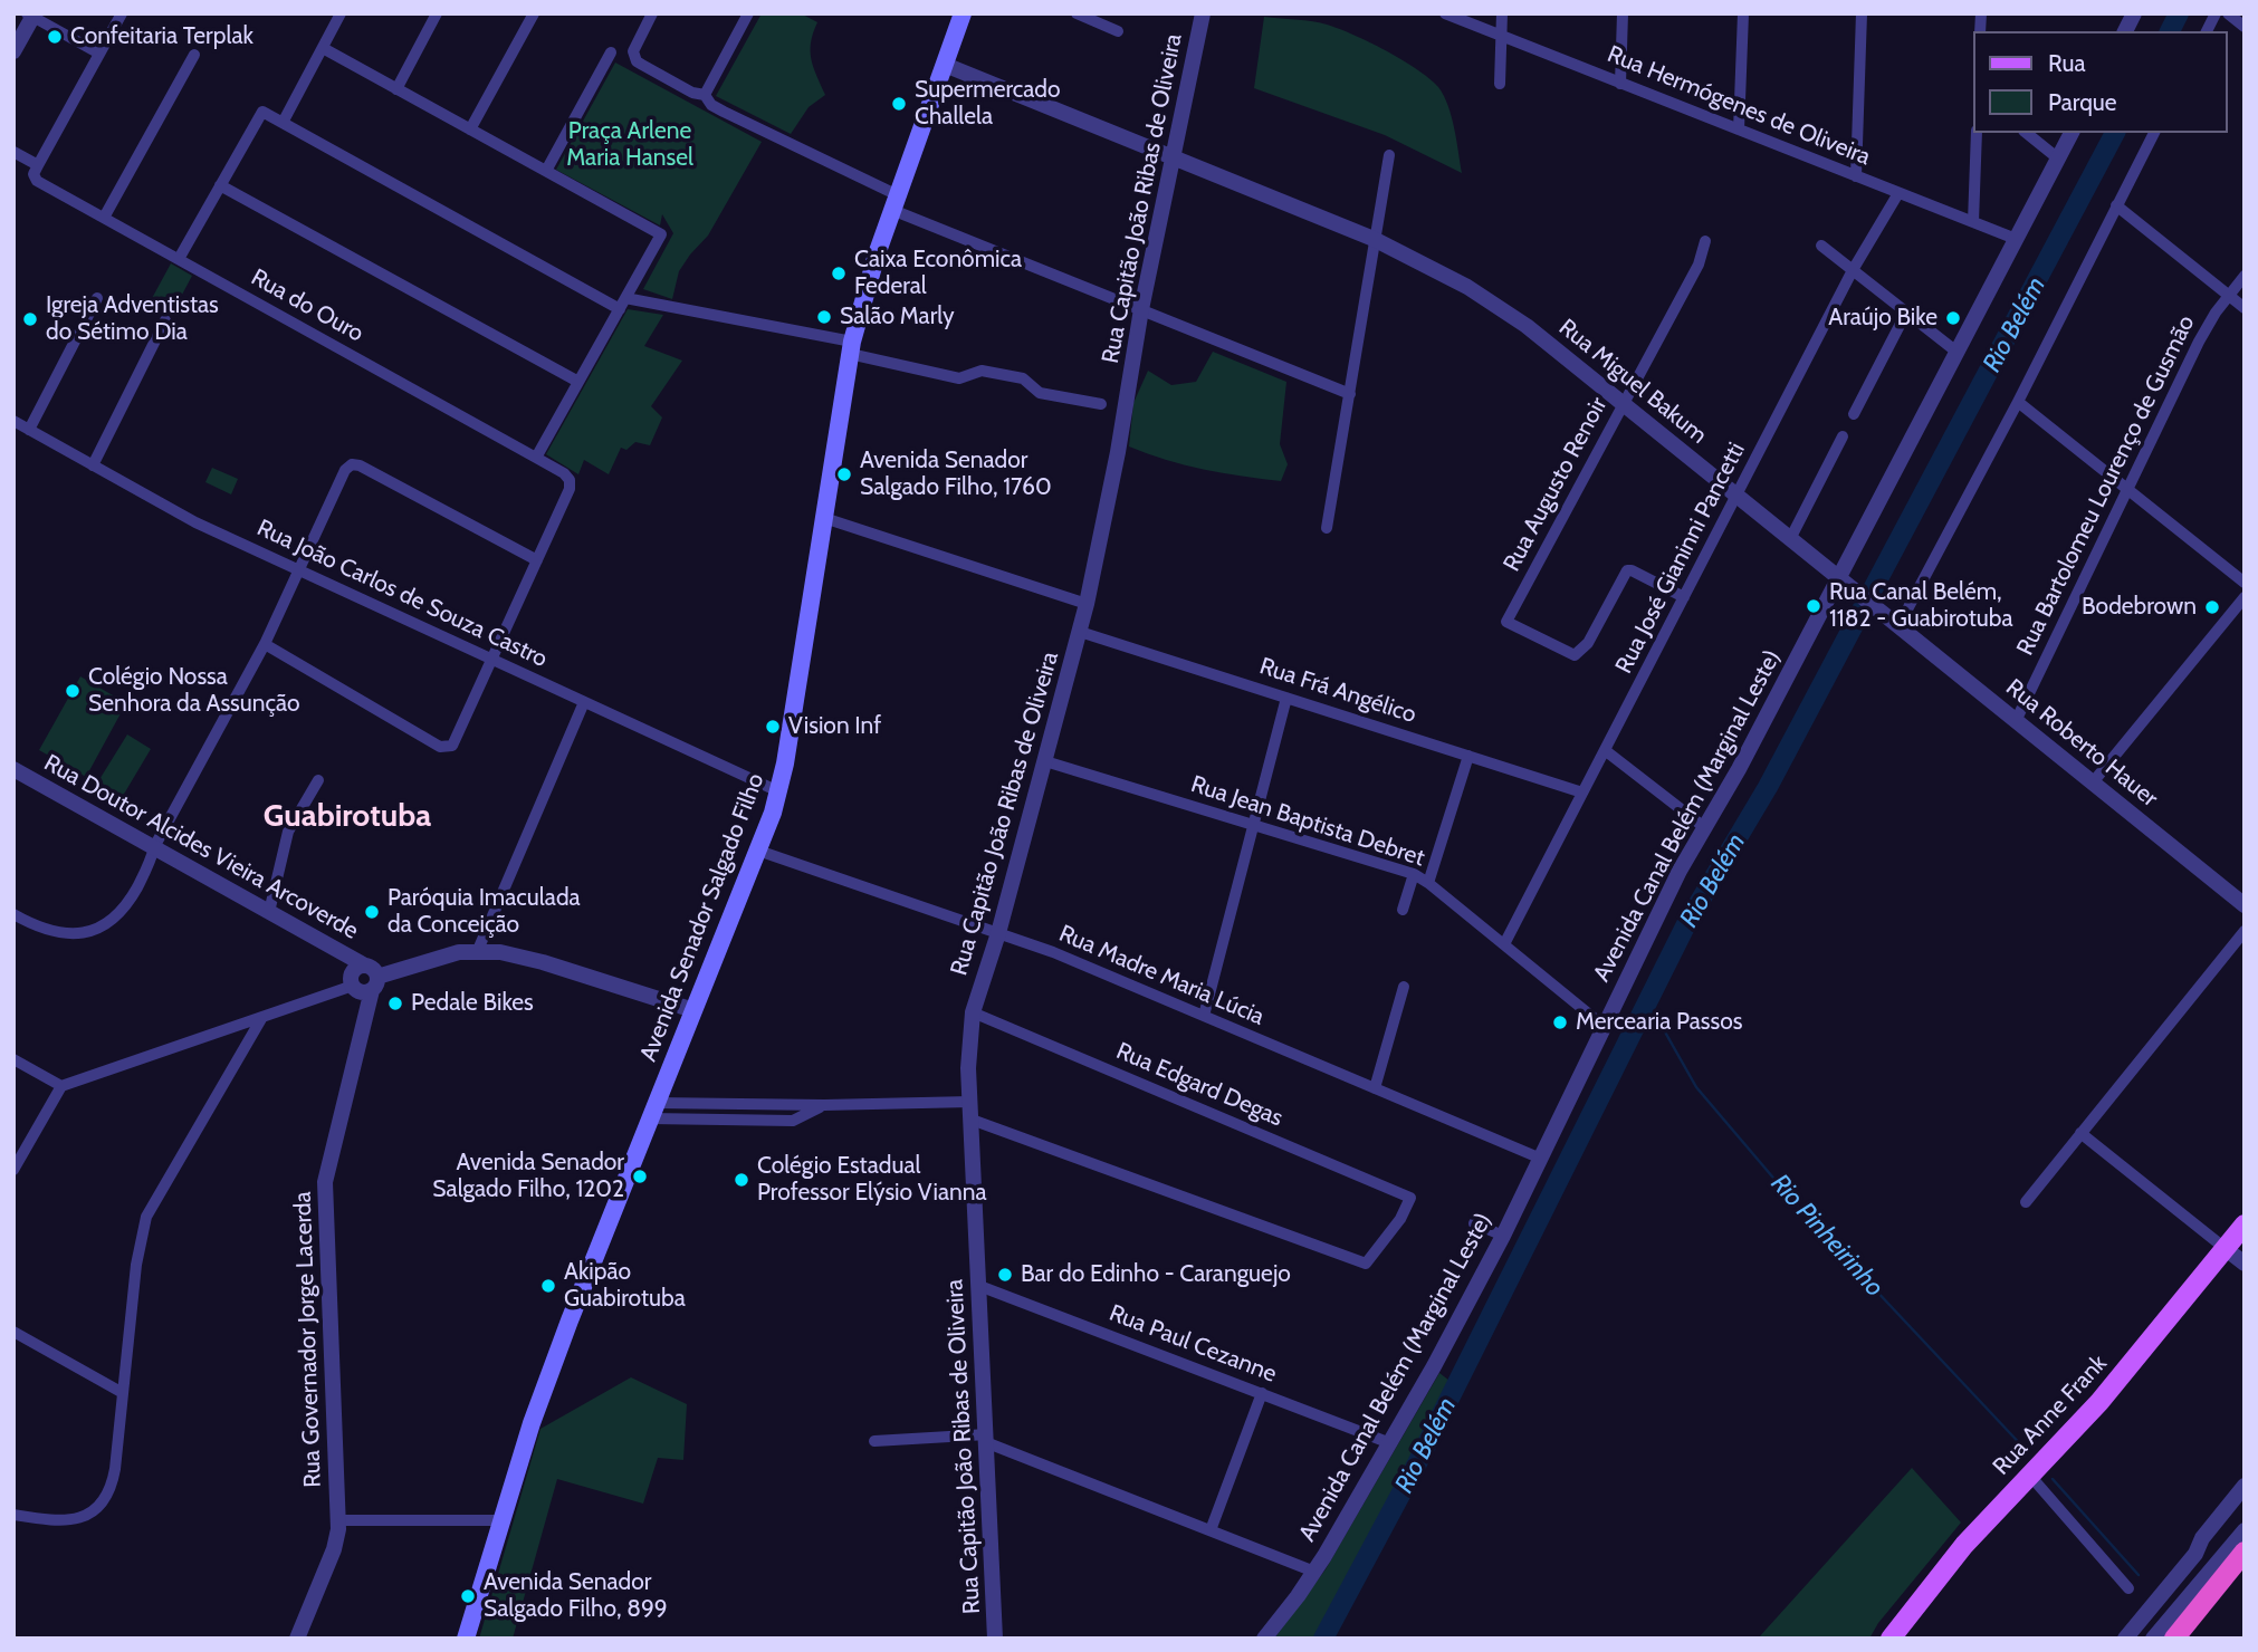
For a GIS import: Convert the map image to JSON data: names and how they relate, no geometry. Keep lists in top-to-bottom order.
{
  "streets": {
    "main road": ["Avenida Senador Salgado Filho", "Rua Anne Frank"],
    "street": [
      "Rua Hermógenes de Oliveira",
      "Rua Capitão João Ribas de Oliveira",
      "Rua do Ouro",
      "Rua Miguel Bakum",
      "Rua Augusto Renoir",
      "Rua Bartolomeu Lourenço de Gusmão",
      "Rua José Gianinni Pancetti",
      "Rua João Carlos de Souza Castro",
      "Rua Frá Angélico",
      "Rua Roberto Hauer",
      "Avenida Canal Belém (Marginal Leste)",
      "Rua Jean Baptista Debret",
      "Rua Doutor Alcides Vieira Arcoverde",
      "Rua Madre Maria Lúcia",
      "Rua Edgard Degas",
      "Rua Governador Jorge Lacerda",
      "Rua Paul Cezanne"
    ]
  },
  "crossings": [
    ["Rua Hermógenes de Oliveira", "Rua José Gianinni Pancetti"],
    ["Rua Hermógenes de Oliveira", "Avenida Canal Belém (Marginal Leste)"],
    ["Rua Capitão João Ribas de Oliveira", "Rua Miguel Bakum"],
    ["Rua Capitão João Ribas de Oliveira", "Rua Frá Angélico"],
    ["Rua Capitão João Ribas de Oliveira", "Rua Jean Baptista Debret"],
    ["Rua Capitão João Ribas de Oliveira", "Rua Madre Maria Lúcia"],
    ["Rua Capitão João Ribas de Oliveira", "Rua Edgard Degas"],
    ["Rua Capitão João Ribas de Oliveira", "Rua Paul Cezanne"],
    ["Rua Miguel Bakum", "Rua Augusto Renoir"],
    ["Rua Miguel Bakum", "Rua José Gianinni Pancetti"],
    ["Rua Miguel Bakum", "Rua Roberto Hauer"],
    ["Rua Miguel Bakum", "Avenida Canal Belém (Marginal Leste)"],
    ["Rua Miguel Bakum", "Avenida Senador Salgado Filho"],
    ["Rua Augusto Renoir", "Rua José Gianinni Pancetti"],
    ["Rua Bartolomeu Lourenço de Gusmão", "Rua Roberto Hauer"],
    ["Rua José Gianinni Pancetti", "Rua Frá Angélico"],
    ["Rua José Gianinni Pancetti", "Rua Jean Baptista Debret"],
    ["Rua João Carlos de Souza Castro", "Avenida Senador Salgado Filho"],
    ["Rua Roberto Hauer", "Avenida Canal Belém (Marginal Leste)"],
    ["Avenida Canal Belém (Marginal Leste)", "Rua Jean Baptista Debret"],
    ["Avenida Canal Belém (Marginal Leste)", "Rua Madre Maria Lúcia"],
    ["Avenida Canal Belém (Marginal Leste)", "Rua Paul Cezanne"],
    ["Rua Doutor Alcides Vieira Arcoverde", "Rua Governador Jorge Lacerda"],
    ["Avenida Senador Salgado Filho", "Rua Madre Maria Lúcia"]
  ],
  "districts": ["Guabirotuba"],
  "water": ["Rio Belém", "Rio Pinheirinho"],
  "parks": ["Praça Arlene Maria Hansel"],
  "places": [
    "Confeitaria Terplak",
    "Supermercado Challela",
    "Caixa Econômica Federal",
    "Salão Marly",
    "Araújo Bike",
    "Igreja Adventistas do Sétimo Dia",
    "Avenida Senador Salgado Filho, 1760",
    "Rua Canal Belém, 1182 - Guabirotuba",
    "Bodebrown",
    "Colégio Nossa Senhora da Assunção",
    "Vision Inf",
    "Paróquia Imaculada da Conceição",
    "Pedale Bikes",
    "Mercearia Passos",
    "Avenida Senador Salgado Filho, 1202",
    "Colégio Estadual Professor Elýsio Vianna",
    "Bar do Edinho - Caranguejo",
    "Akipão Guabirotuba",
    "Avenida Senador Salgado Filho, 899"
  ],
  "legend": ["Rua", "Parque"]
}
